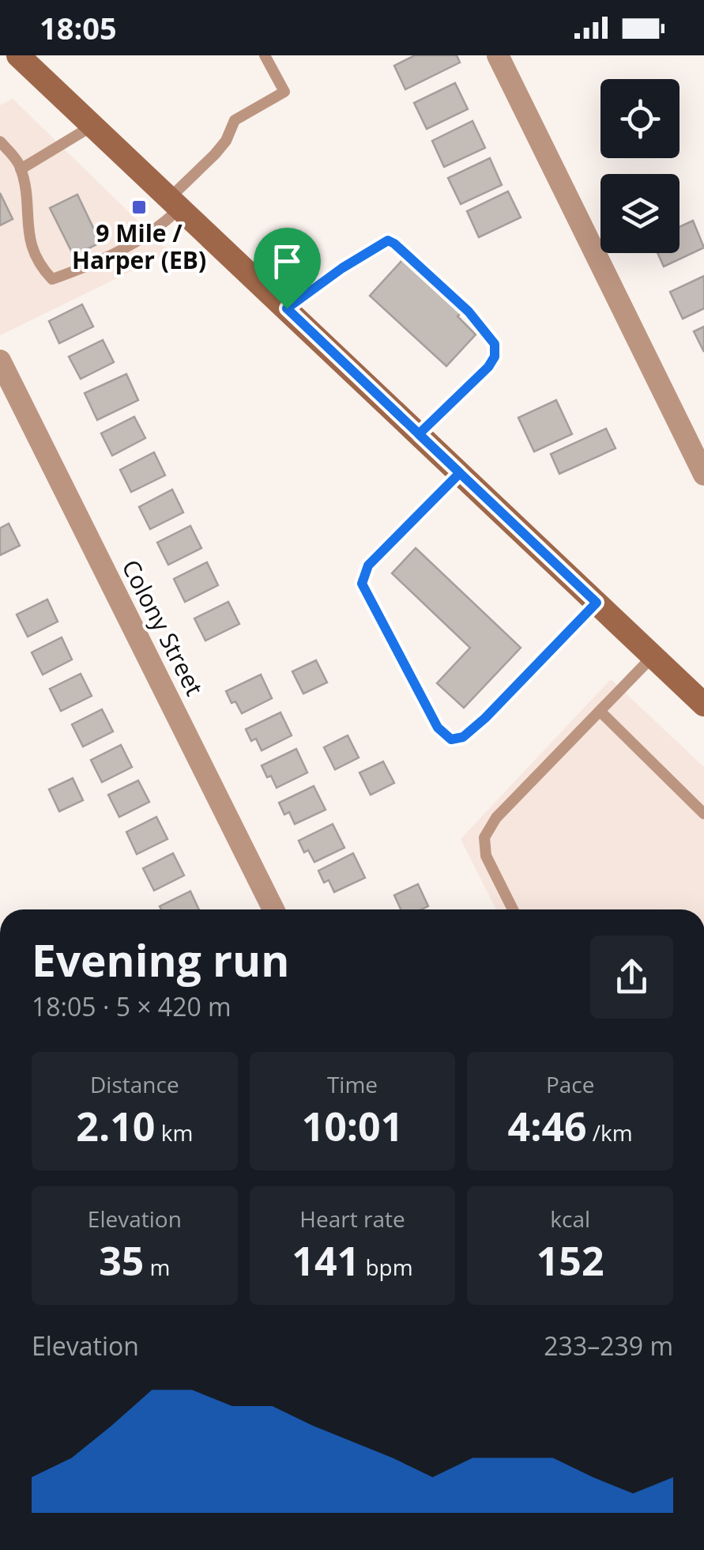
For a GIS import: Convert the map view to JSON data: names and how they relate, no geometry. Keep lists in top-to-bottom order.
{
  "streets": {
    "street": ["Colony Street"]
  },
  "places": {
    "transit": ["9 Mile / Harper (EB)"]
  },
  "page": {
    "status": "18:05",
    "heading": ["Evening run", "18:05 · 5 × 420 m"],
    "stats": [
      ["Distance", "2.10 km"],
      ["Time", "10:01"],
      ["Pace", "4:46 /km"],
      ["Elevation", "35 m"],
      ["Heart rate", "141 bpm"],
      ["kcal", "152"]
    ],
    "chart": ["Elevation", "233–239 m"]
  }
}
